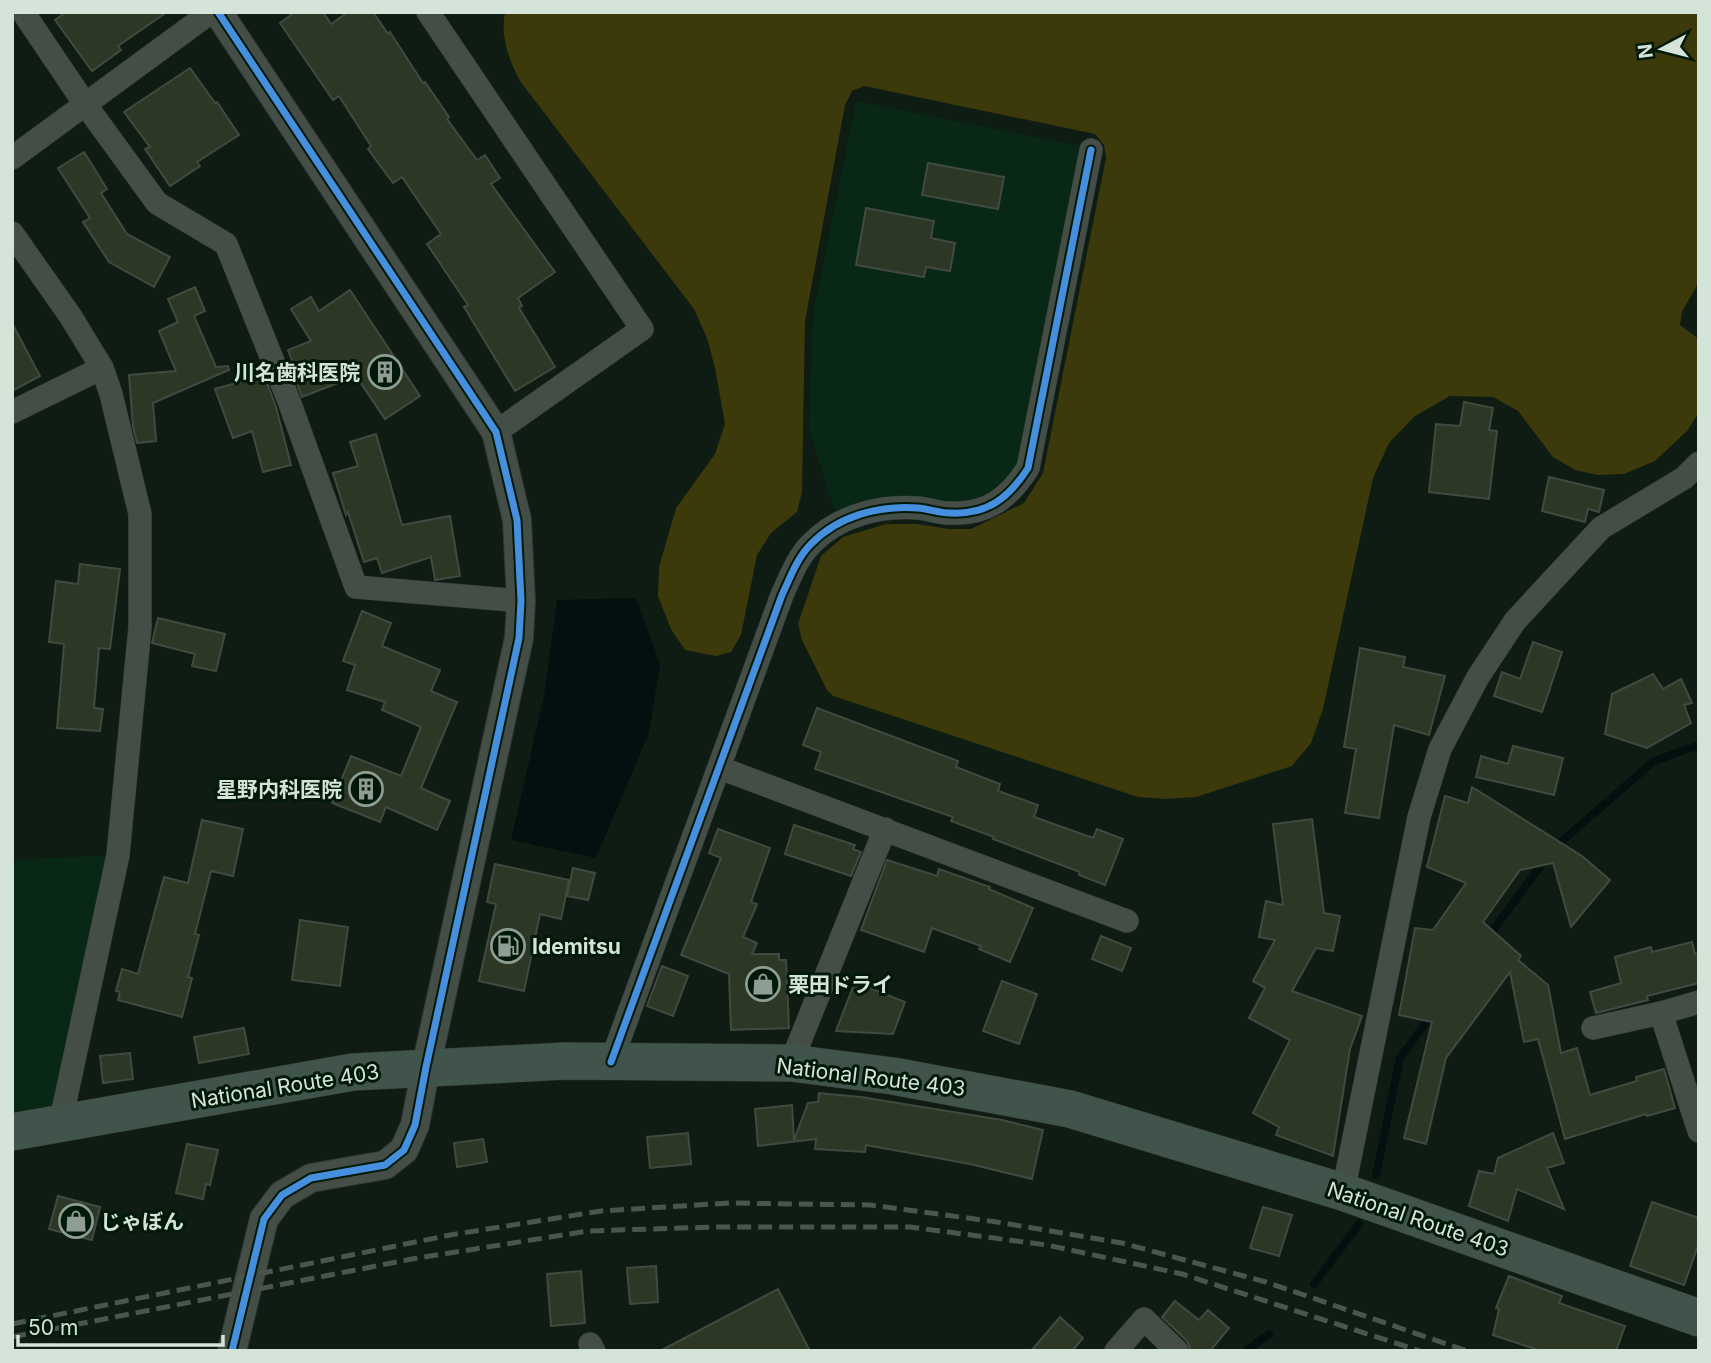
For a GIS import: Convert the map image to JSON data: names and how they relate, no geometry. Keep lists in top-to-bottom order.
{
  "streets": {
    "highway": ["National Route 403"]
  },
  "places": {
    "building": ["川名歯科医院", "星野内科医院"],
    "fuel station": ["Idemitsu"],
    "shop": ["栗田ドライ", "じゃぼん"]
  },
  "scale_bar": "50 m",
  "north": "left"
}
